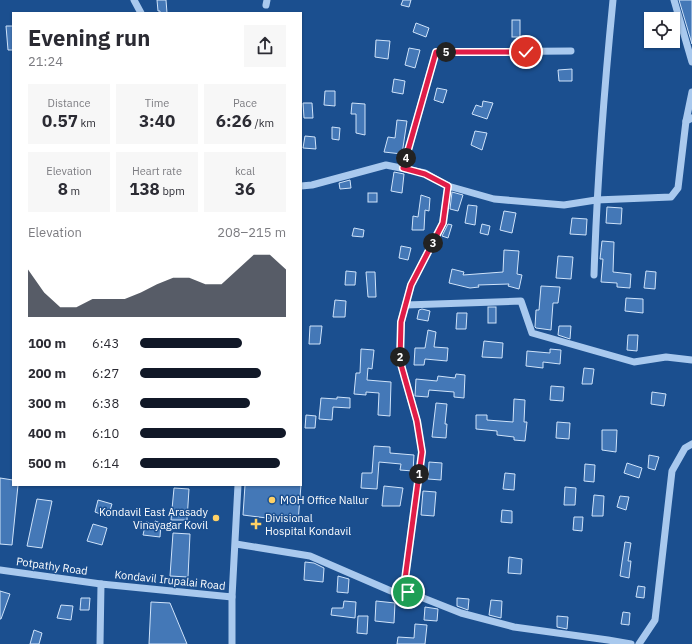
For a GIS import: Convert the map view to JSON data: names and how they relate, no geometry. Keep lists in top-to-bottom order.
{
  "streets": {
    "street": ["Potpathy Road", "Kondavil Irupalai Road"]
  },
  "crossings": [
    ["Potpathy Road", "Kondavil Irupalai Road"]
  ],
  "places": {
    "other": ["MOH Office Nallur", "Kondavil East Arasady Vinayagar Kovil"],
    "health": ["Divisional Hospital Kondavil"]
  },
  "page": {
    "heading": ["Evening run", "21:24"],
    "pins": [
      "5",
      "4",
      "3",
      "2",
      "1"
    ],
    "stats": [
      ["Distance", "0.57 km"],
      ["Time", "3:40"],
      ["Pace", "6:26 /km"],
      ["Elevation", "8 m"],
      ["Heart rate", "138 bpm"],
      ["kcal", "36"]
    ],
    "chart": ["Elevation", "208–215 m"],
    "list": [
      {
        "name": "100 m",
        "note": "6:43"
      },
      {
        "name": "200 m",
        "note": "6:27"
      },
      {
        "name": "300 m",
        "note": "6:38"
      },
      {
        "name": "400 m",
        "note": "6:10"
      },
      {
        "name": "500 m",
        "note": "6:14"
      }
    ]
  }
}
